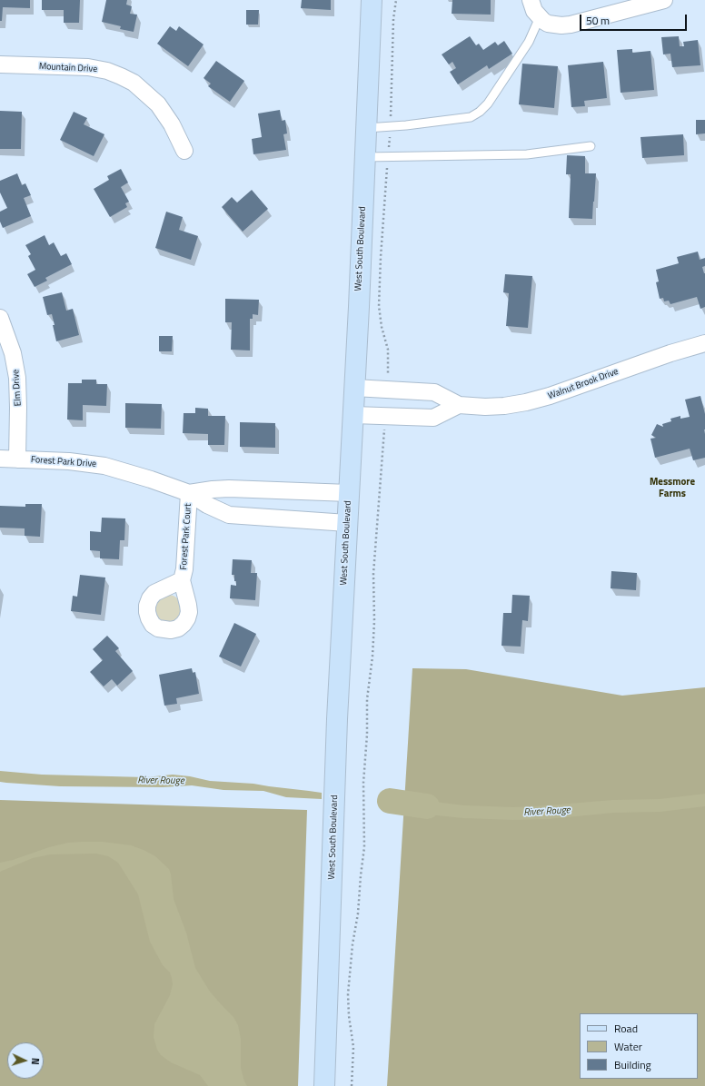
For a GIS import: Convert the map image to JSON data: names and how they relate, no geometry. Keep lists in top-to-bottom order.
{
  "streets": {
    "main road": ["West South Boulevard"],
    "street": [
      "Mountain Drive",
      "Walnut Brook Drive",
      "Elm Drive",
      "Forest Park Drive",
      "Forest Park Court"
    ]
  },
  "crossings": [
    ["West South Boulevard", "Walnut Brook Drive"],
    ["West South Boulevard", "Forest Park Drive"],
    ["Elm Drive", "Forest Park Drive"],
    ["Forest Park Drive", "Forest Park Court"]
  ],
  "districts": ["Messmore Farms"],
  "water": ["River Rouge"],
  "legend": ["Road", "Water", "Building"],
  "scale_bar": "50 m",
  "north": "right"
}
